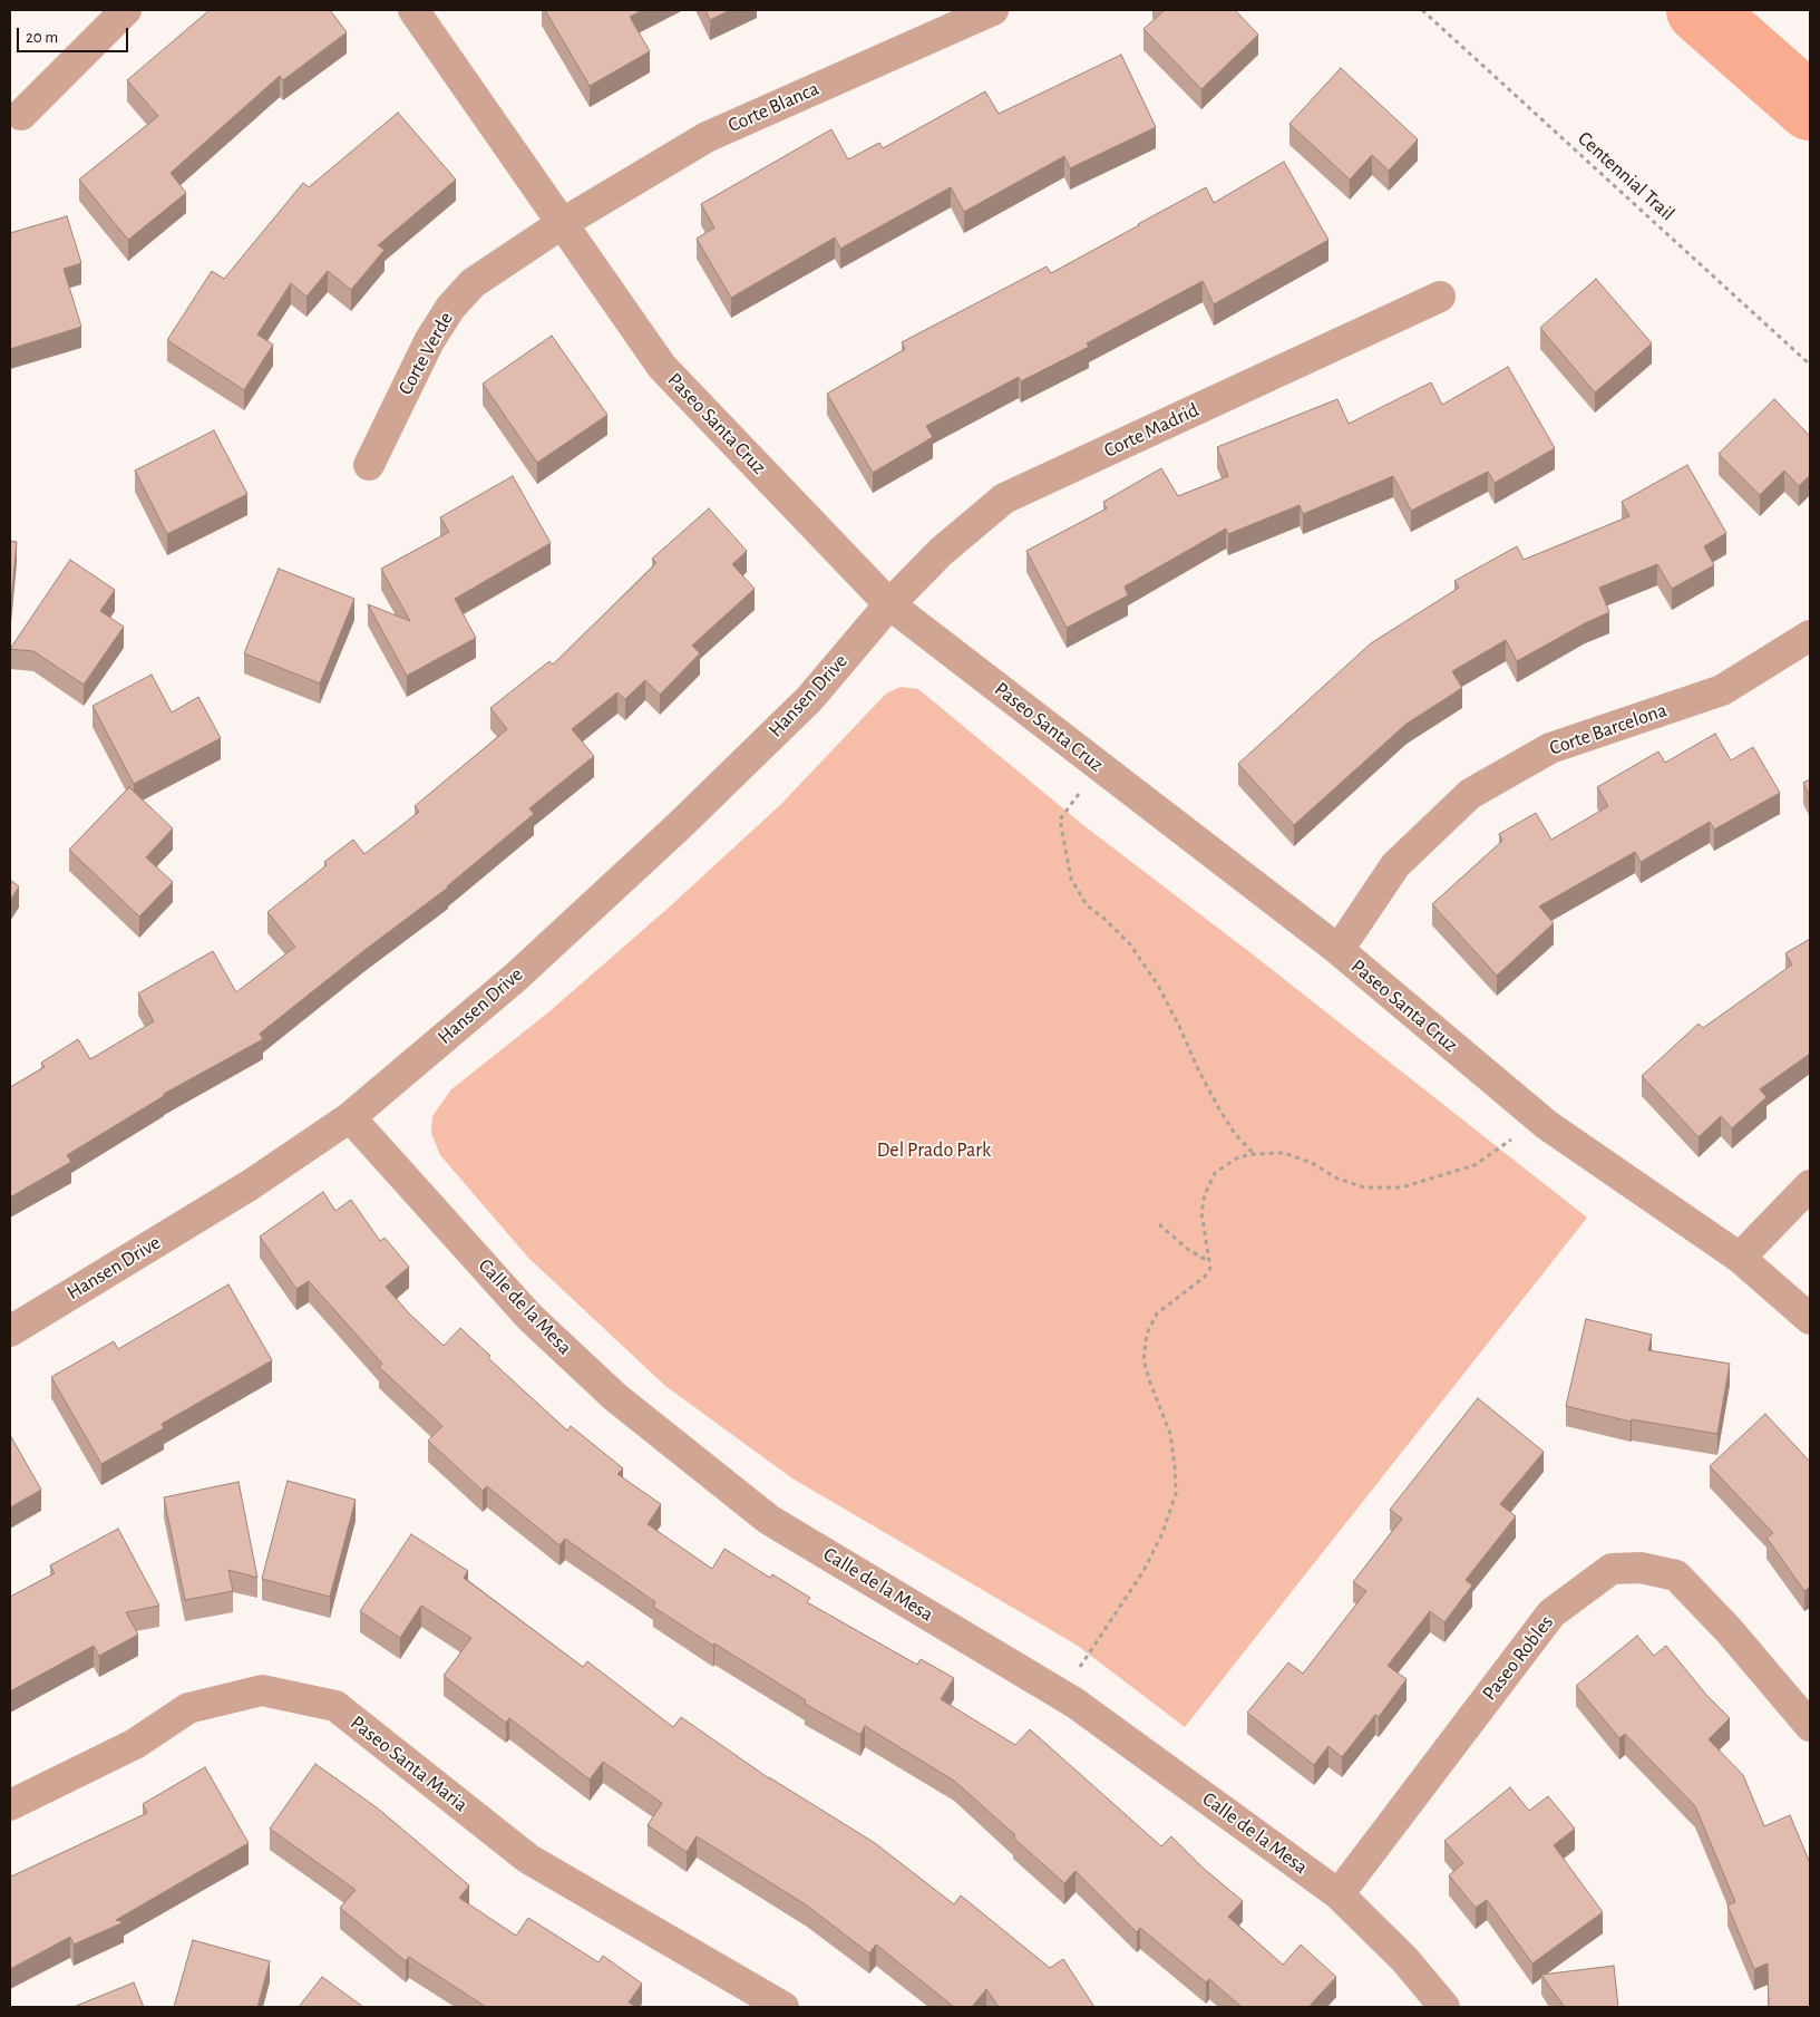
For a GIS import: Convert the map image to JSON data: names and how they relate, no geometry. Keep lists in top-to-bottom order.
{
  "streets": {
    "street": [
      "Corte Blanca",
      "Corte Verde",
      "Paseo Santa Cruz",
      "Corte Madrid",
      "Hansen Drive",
      "Corte Barcelona",
      "Calle de la Mesa",
      "Paseo Robles",
      "Paseo Santa Maria"
    ],
    "path": ["Centennial Trail"]
  },
  "crossings": [
    ["Corte Blanca", "Corte Verde"],
    ["Corte Blanca", "Paseo Santa Cruz"],
    ["Corte Verde", "Paseo Santa Cruz"],
    ["Paseo Santa Cruz", "Corte Madrid"],
    ["Paseo Santa Cruz", "Hansen Drive"],
    ["Paseo Santa Cruz", "Corte Barcelona"],
    ["Corte Madrid", "Hansen Drive"],
    ["Hansen Drive", "Calle de la Mesa"],
    ["Calle de la Mesa", "Paseo Robles"]
  ],
  "parks": ["Del Prado Park"],
  "scale_bar": "20 m"
}
